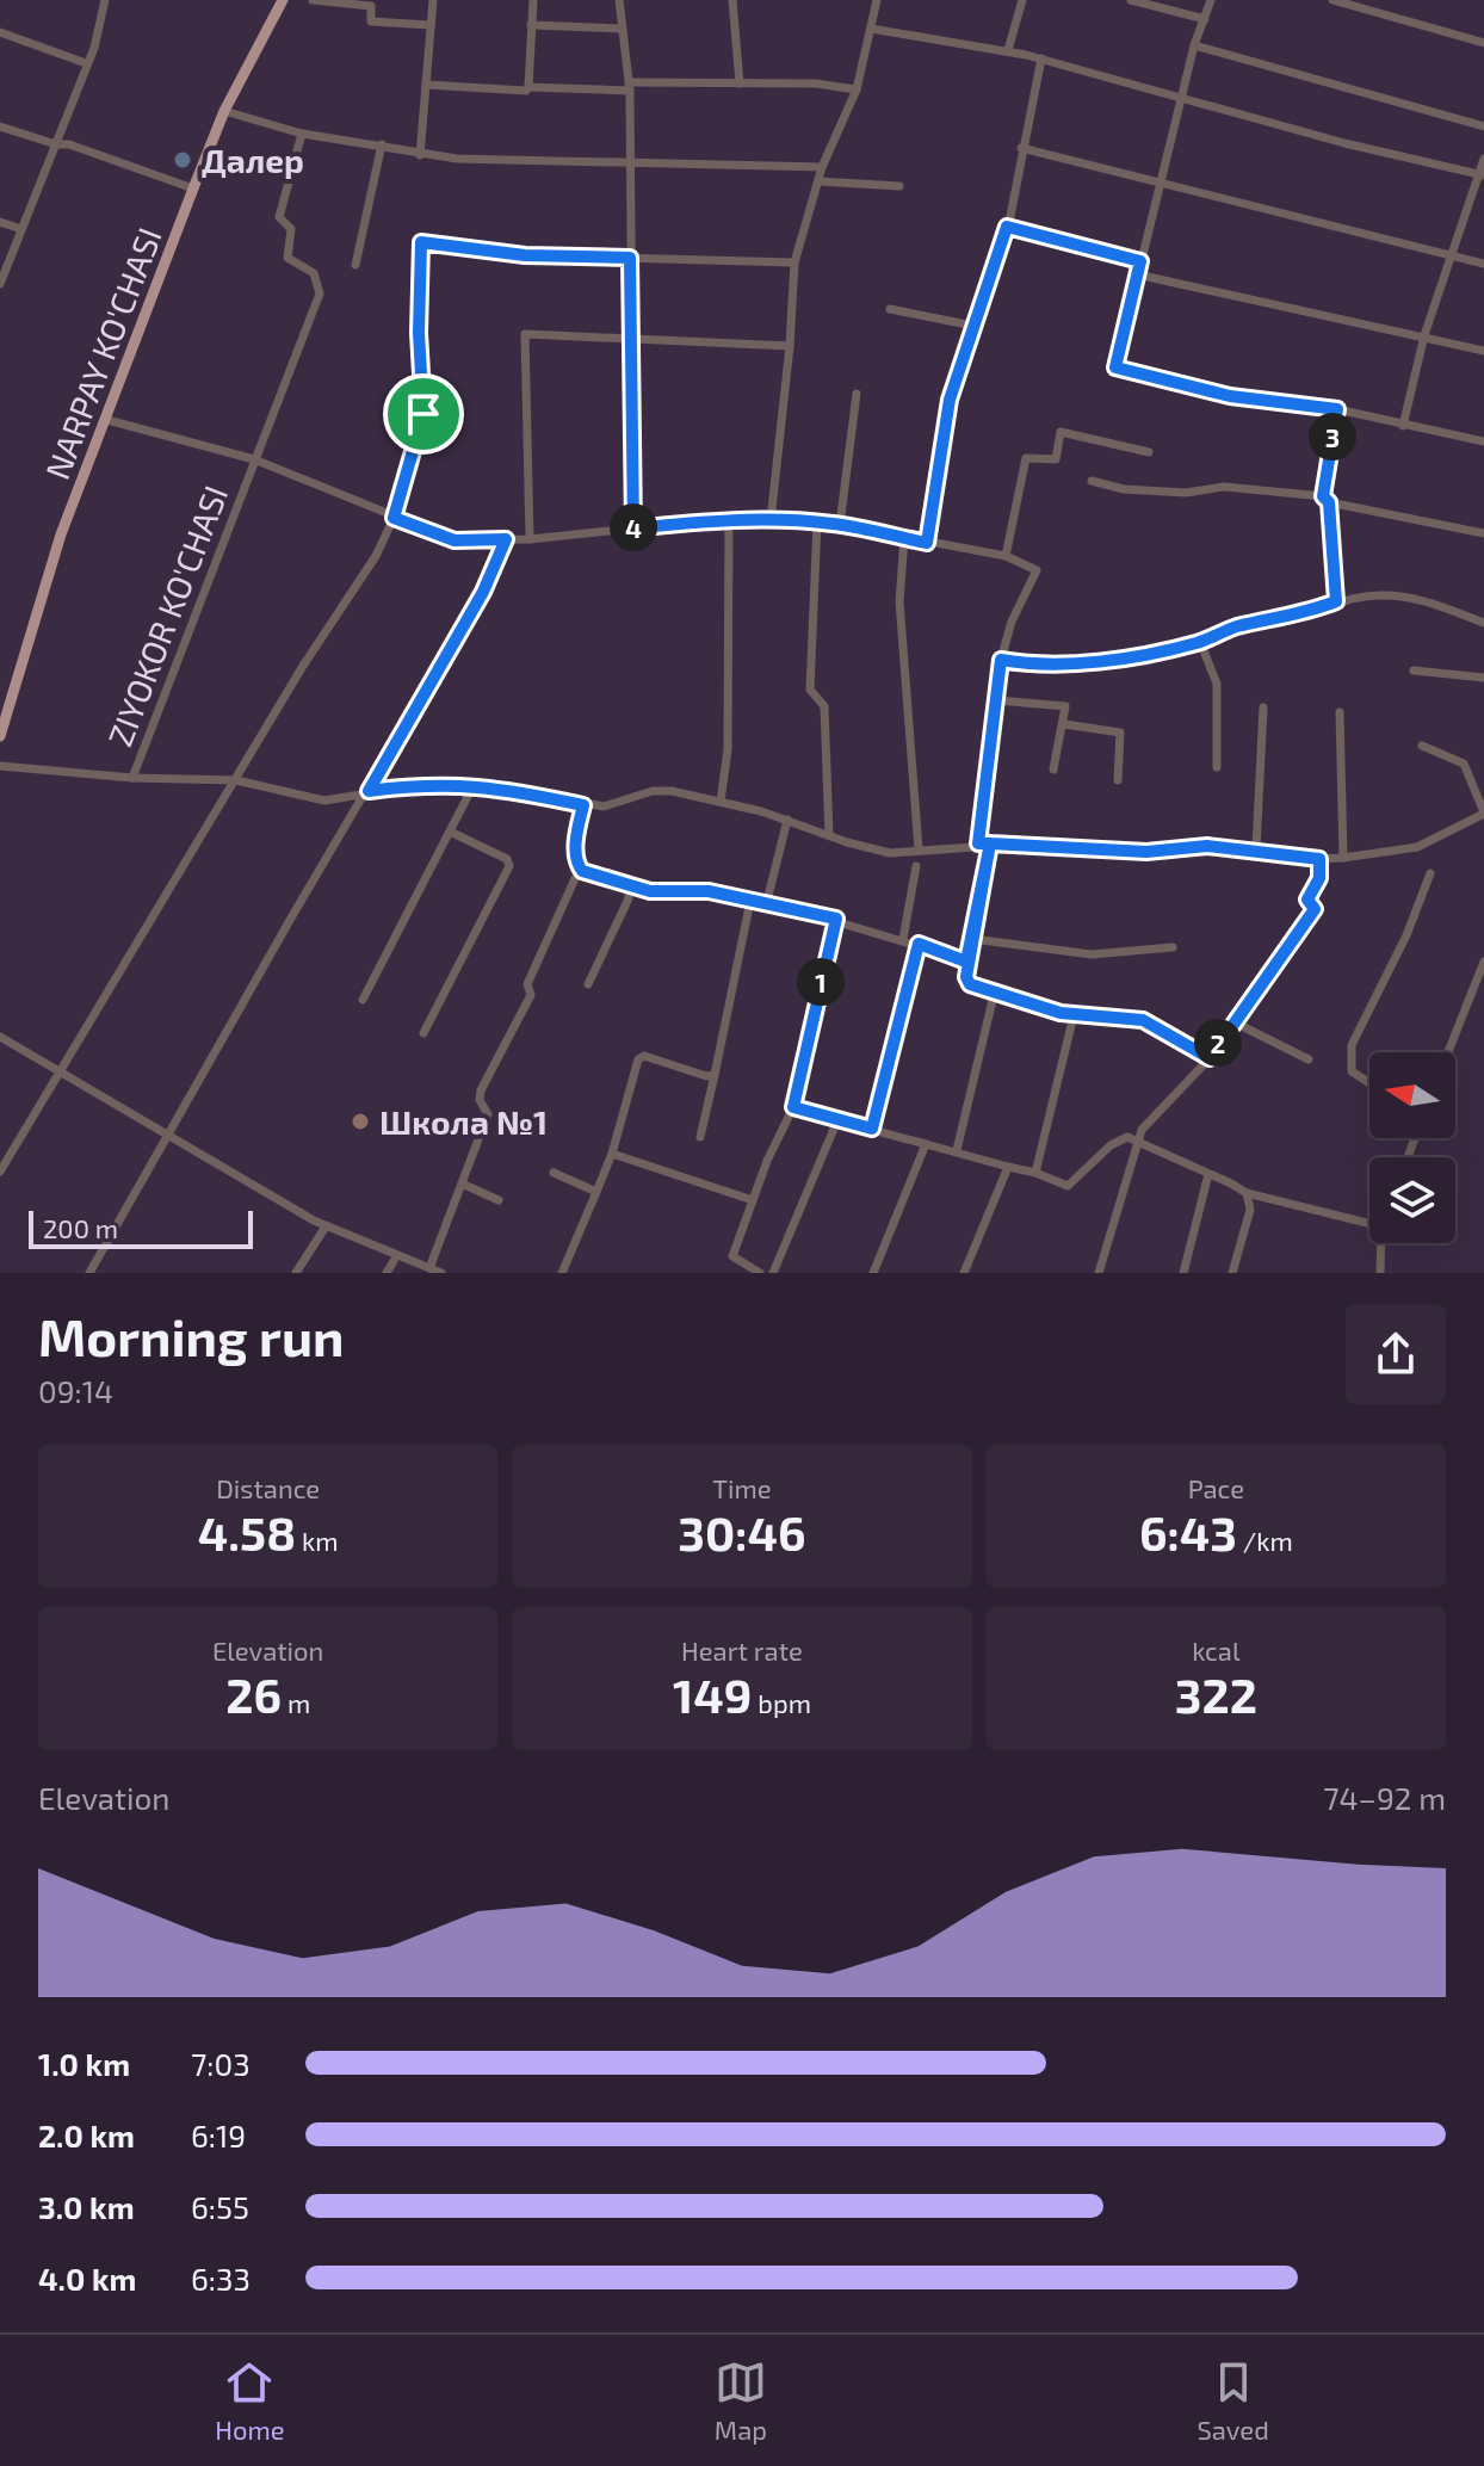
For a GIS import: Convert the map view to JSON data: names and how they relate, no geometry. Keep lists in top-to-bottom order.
{
  "streets": {
    "main road": ["NARPAY KO'CHASI"],
    "street": ["ZIYOKOR KO'CHASI"]
  },
  "places": ["Далер", "Школа №1"],
  "scale_bar": "200 m",
  "north": "left",
  "page": {
    "pins": [
      "3",
      "4",
      "1",
      "2"
    ],
    "scale": "200 m",
    "heading": ["Morning run", "09:14"],
    "stats": [
      ["Distance", "4.58 km"],
      ["Time", "30:46"],
      ["Pace", "6:43 /km"],
      ["Elevation", "26 m"],
      ["Heart rate", "149 bpm"],
      ["kcal", "322"]
    ],
    "chart": ["Elevation", "74–92 m"],
    "list": [
      {
        "name": "1.0 km",
        "note": "7:03"
      },
      {
        "name": "2.0 km",
        "note": "6:19"
      },
      {
        "name": "3.0 km",
        "note": "6:55"
      },
      {
        "name": "4.0 km",
        "note": "6:33"
      }
    ],
    "tabs": ["Home", "Map", "Saved"]
  }
}
